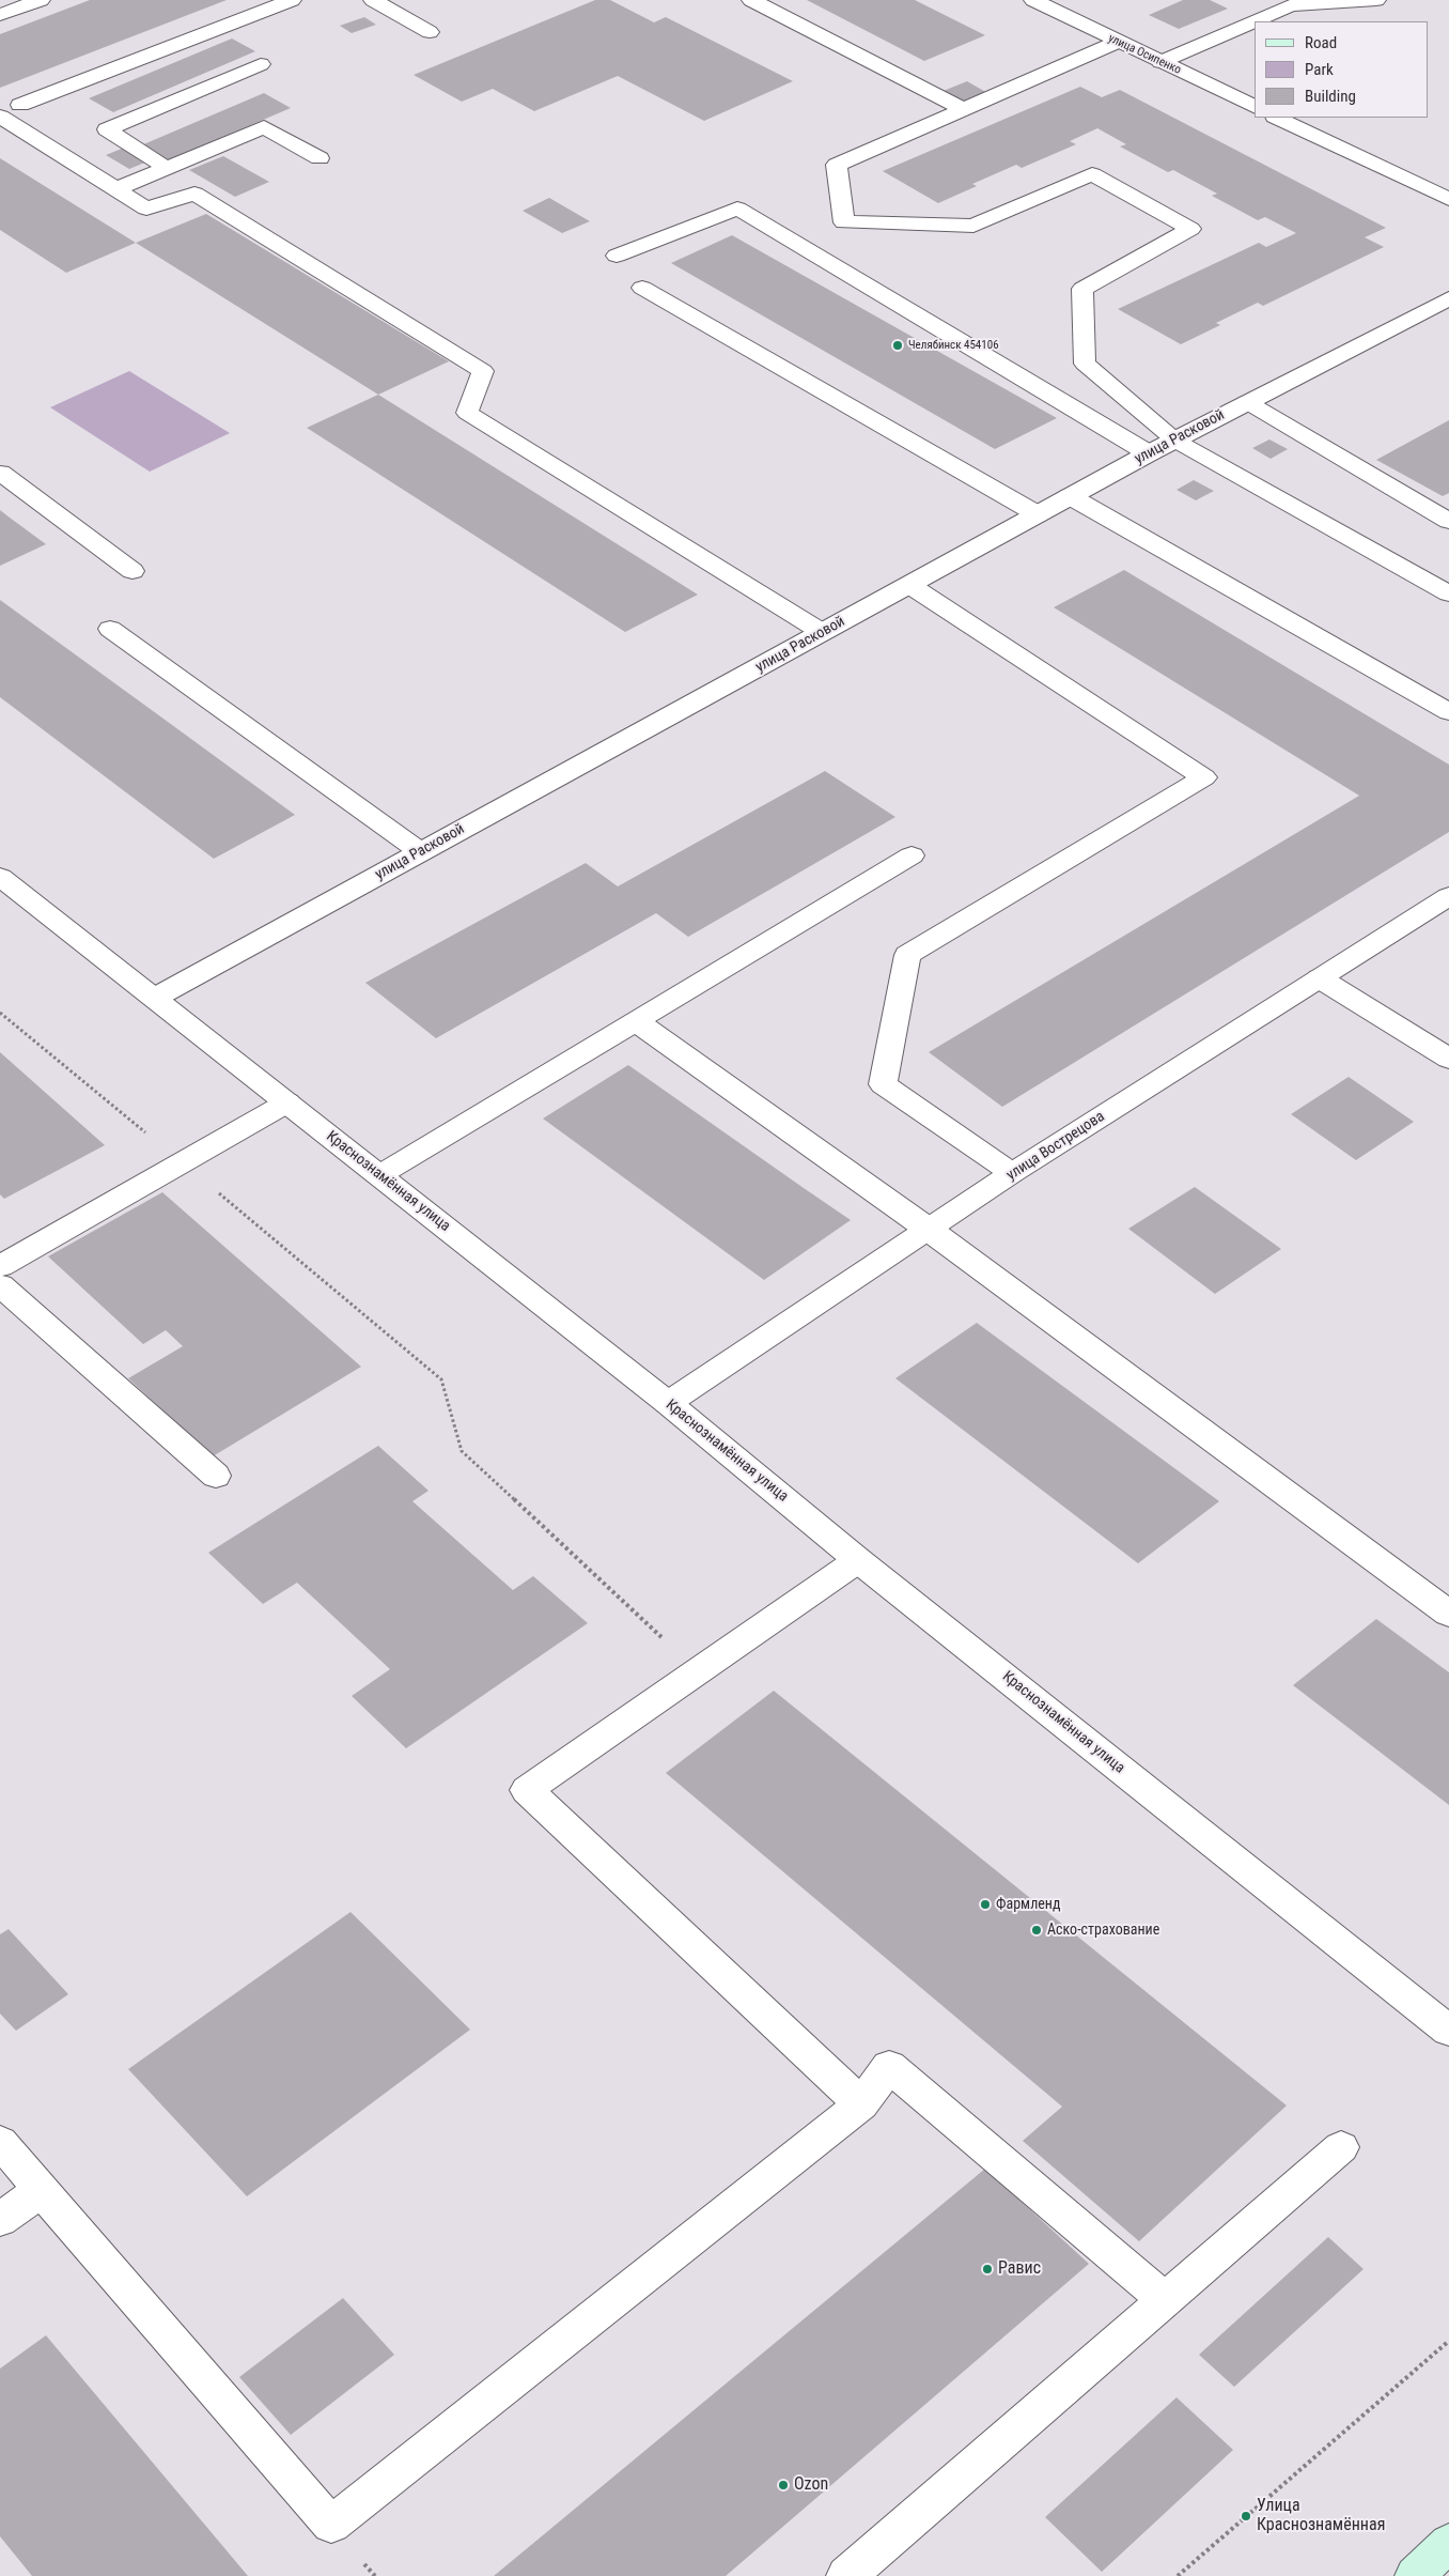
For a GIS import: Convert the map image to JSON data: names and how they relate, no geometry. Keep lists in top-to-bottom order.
{
  "streets": {
    "street": [
      "улица Осипенко",
      "улица Расковой",
      "улица Вострецова",
      "Краснознамённая улица"
    ]
  },
  "crossings": [
    ["улица Расковой", "Краснознамённая улица"],
    ["улица Вострецова", "Краснознамённая улица"]
  ],
  "places": [
    "Челябинск 454106",
    "Фармленд",
    "Аско-страхование",
    "Равис",
    "Ozon",
    "Улица Краснознамённая"
  ],
  "legend": ["Road", "Park", "Building"]
}
